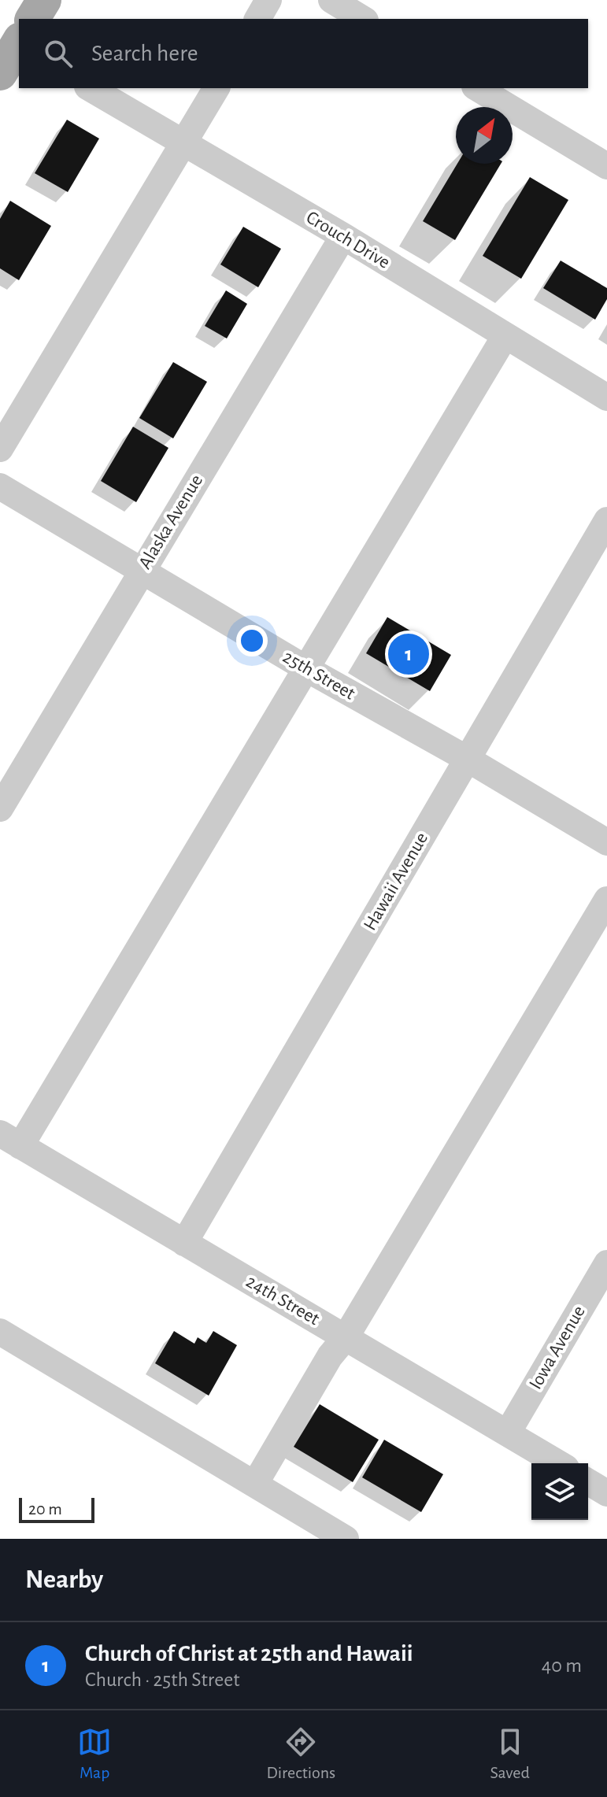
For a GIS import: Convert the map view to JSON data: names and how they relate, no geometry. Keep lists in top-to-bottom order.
{
  "streets": {
    "street": [
      "Crouch Drive",
      "Alaska Avenue",
      "25th Street",
      "Hawaii Avenue",
      "24th Street",
      "Iowa Avenue"
    ]
  },
  "crossings": [
    ["Crouch Drive", "Alaska Avenue"],
    ["Alaska Avenue", "25th Street"],
    ["25th Street", "Hawaii Avenue"],
    ["Hawaii Avenue", "24th Street"],
    ["24th Street", "Iowa Avenue"]
  ],
  "scale_bar": "20 m",
  "north": "top right",
  "page": {
    "search": "Search here",
    "pins": "1",
    "scale": "20 m",
    "heading": "Nearby",
    "list": [
      {
        "mark": "1",
        "name": "Church of Christ at 25th and Hawaii",
        "note": "Church · 25th Street",
        "value": "40 m"
      }
    ],
    "nav": ["Map", "Directions", "Saved"]
  }
}
